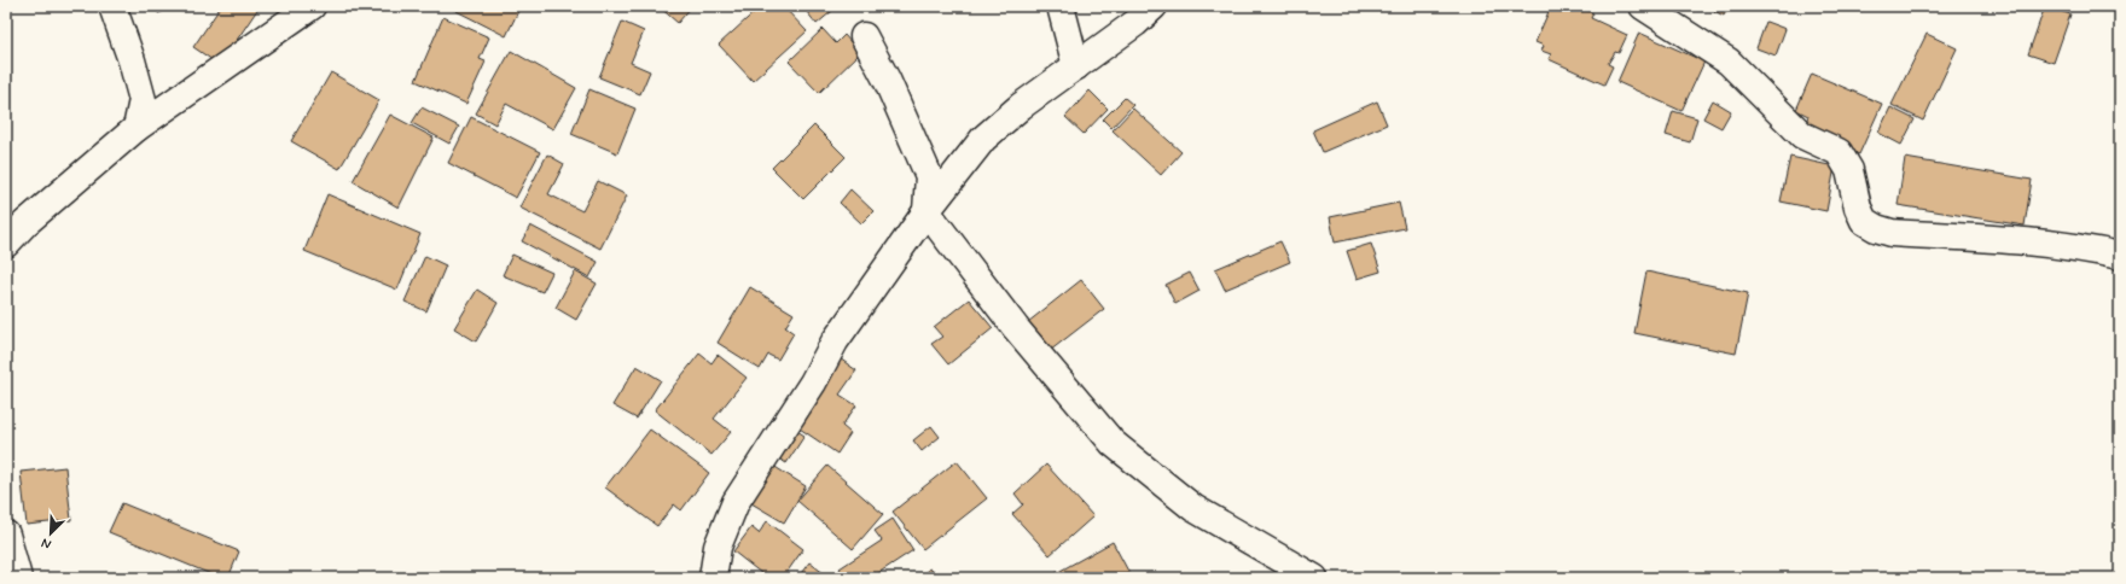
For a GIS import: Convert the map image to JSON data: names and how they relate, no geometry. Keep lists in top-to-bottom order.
{
  "north": "bottom left"
}
